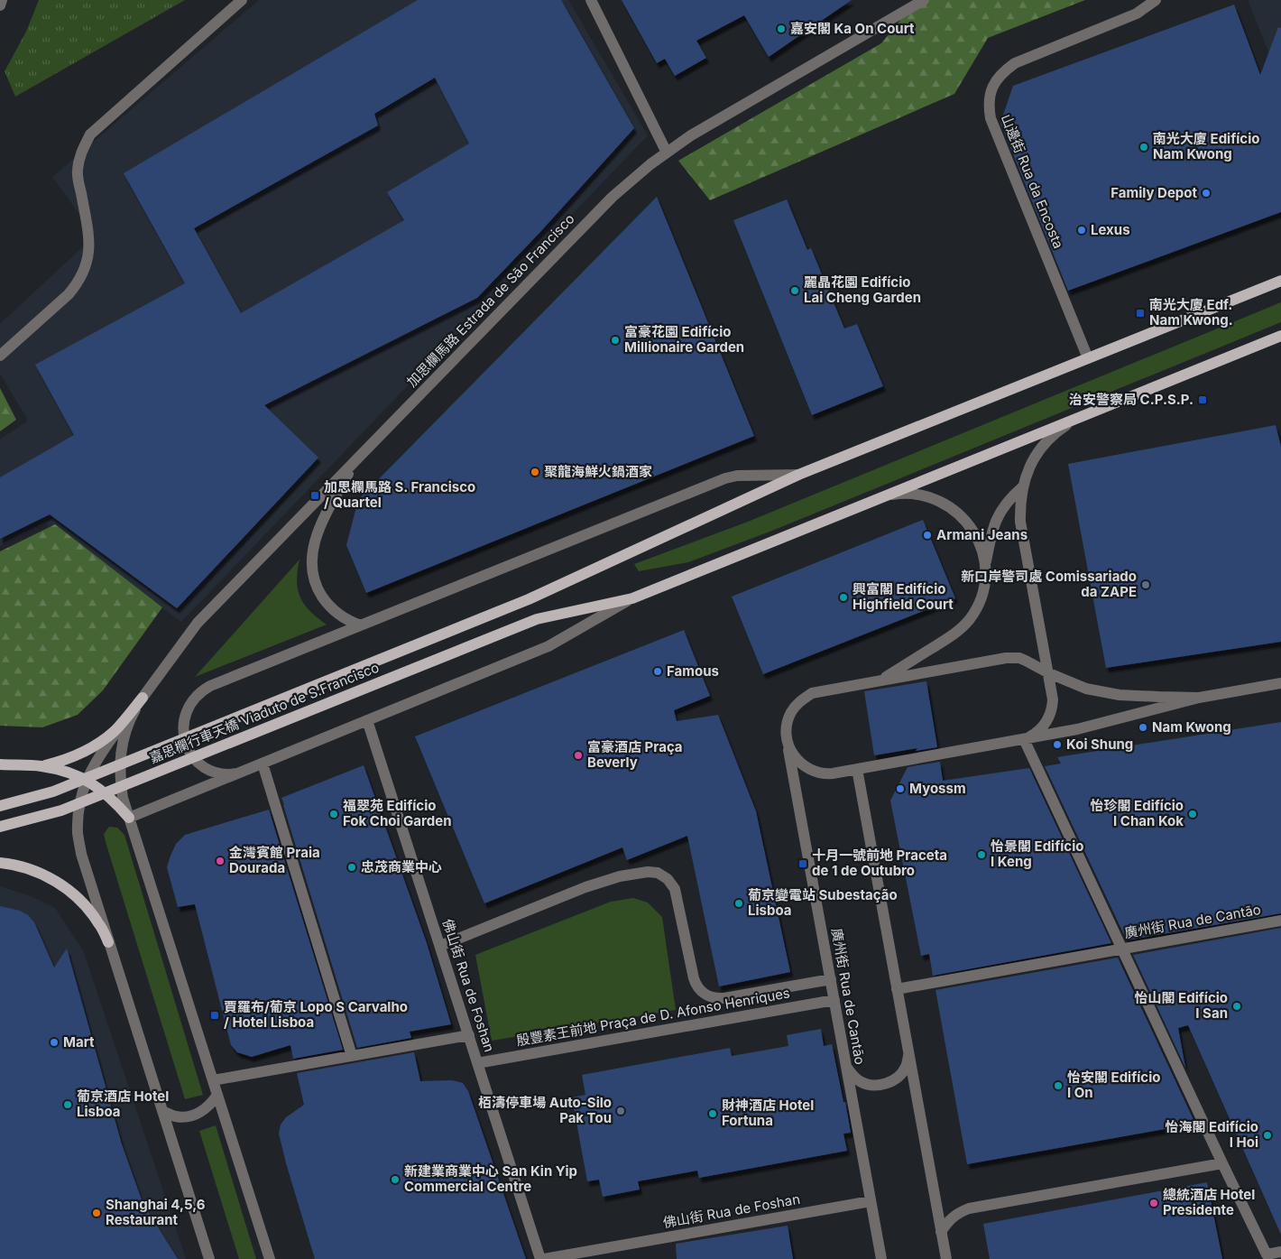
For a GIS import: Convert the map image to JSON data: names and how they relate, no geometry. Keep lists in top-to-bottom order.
{
  "streets": {
    "main road": ["嘉思欄行車天橋 Viaduto de S.Francisco"],
    "street": [
      "山邊街 Rua da Encosta",
      "加思欄馬路 Estrada de São Francisco",
      "廣州街 Rua de Cantão",
      "佛山街 Rua de Foshan",
      "殷豐素王前地 Praça de D. Afonso Henriques"
    ]
  },
  "crossings": [
    ["山邊街 Rua da Encosta", "嘉思欄行車天橋 Viaduto de S.Francisco"],
    ["廣州街 Rua de Cantão", "佛山街 Rua de Foshan"],
    ["廣州街 Rua de Cantão", "殷豐素王前地 Praça de D. Afonso Henriques"],
    ["佛山街 Rua de Foshan", "殷豐素王前地 Praça de D. Afonso Henriques"]
  ],
  "places": {
    "other": [
      "嘉安閣 Ka On Court",
      "南光大廈 Edifício Nam Kwong",
      "Family Depot",
      "Lexus",
      "麗晶花園 Edifício Lai Cheng Garden",
      "富豪花園 Edifício Millionaire Garden",
      "聚龍海鮮火鍋酒家",
      "Armani Jeans",
      "新口岸警司處 Comissariado da ZAPE",
      "興富閣 Edifício Highfield Court",
      "Famous",
      "Nam Kwong",
      "Koi Shung",
      "富豪酒店 Praça Beverly",
      "Myossm",
      "福翠苑 Edifício Fok Choi Garden",
      "怡珍閣 Edifício I Chan Kok",
      "怡景閣 Edifício I Keng",
      "金灣賓館 Praia Dourada",
      "忠茂商業中心",
      "葡京變電站 Subestação Lisboa",
      "怡山閣 Edifício I San",
      "Mart",
      "怡安閣 Edifício I On",
      "葡京酒店 Hotel Lisboa",
      "栢濤停車場 Auto-Silo Pak Tou",
      "財神酒店 Hotel Fortuna",
      "怡海閣 Edifício I Hoi",
      "新建業商業中心 San Kin Yip Commercial Centre",
      "總統酒店 Hotel Presidente",
      "Shanghai 4,5,6 Restaurant"
    ],
    "transit": [
      "南光大廈 Edf. Nam Kwong.",
      "治安警察局 C.P.S.P.",
      "加思欄馬路 S. Francisco / Quartel",
      "十月一號前地 Praceta de 1 de Outubro",
      "賈羅布/葡京 Lopo S Carvalho / Hotel Lisboa"
    ]
  }
}
